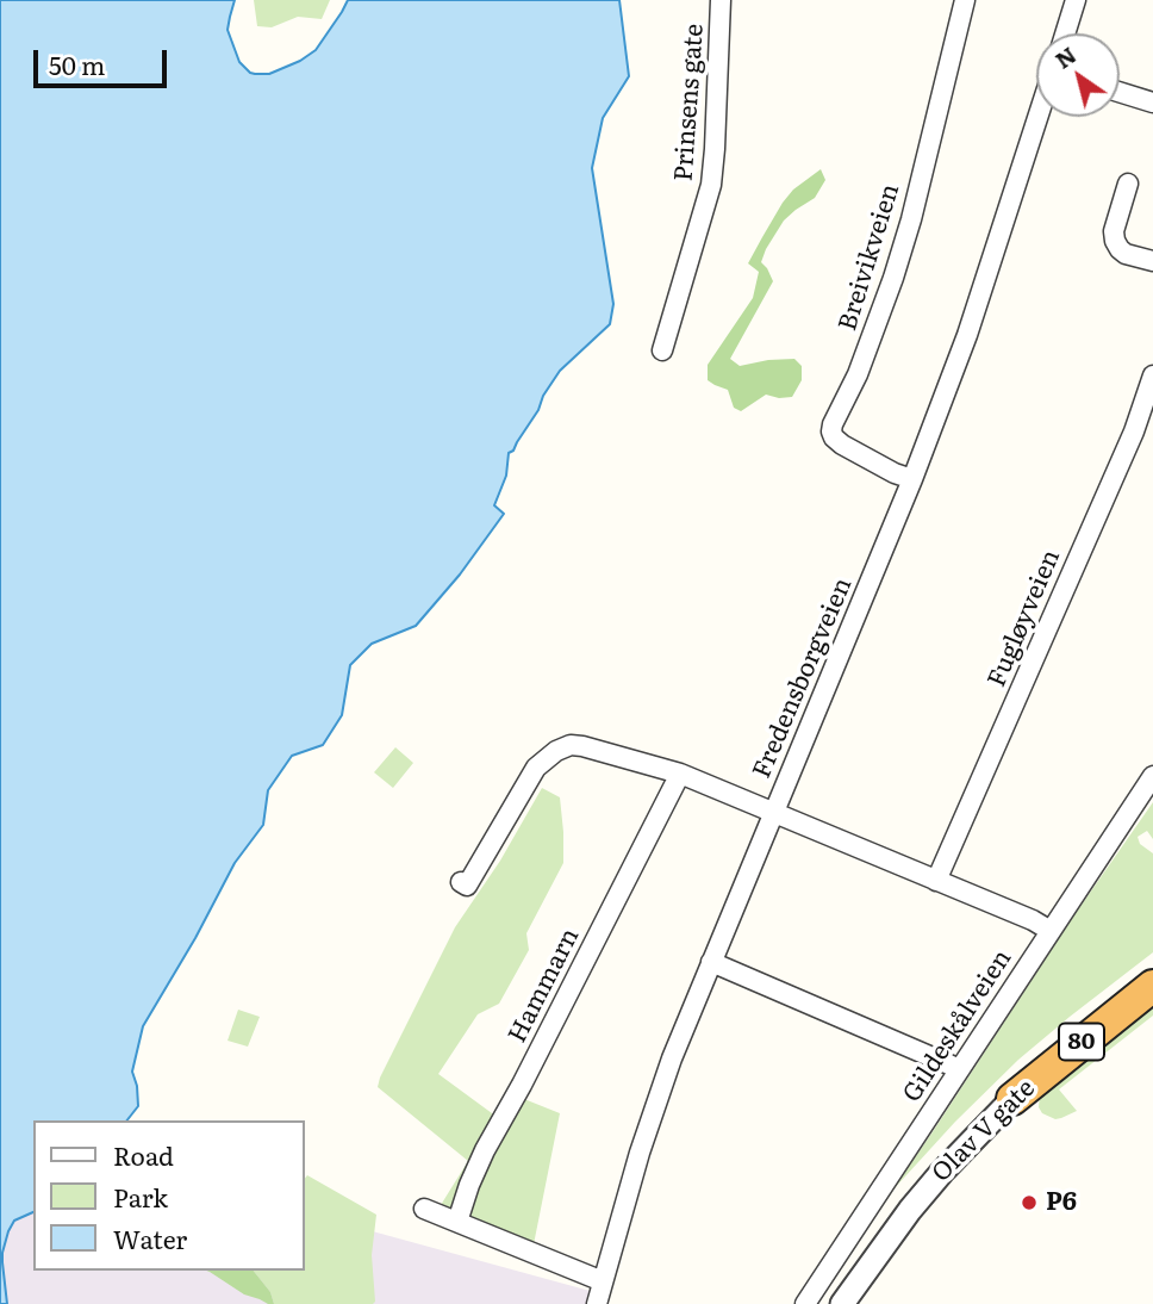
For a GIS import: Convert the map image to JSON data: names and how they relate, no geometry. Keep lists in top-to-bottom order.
{
  "streets": {
    "highway": ["80", "Olav V gate"],
    "street": [
      "Prinsens gate",
      "Breivikveien",
      "Fugløyveien",
      "Fredensborgveien",
      "Hammarn",
      "Gildeskålveien"
    ]
  },
  "crossings": [
    ["Breivikveien", "Fredensborgveien"]
  ],
  "places": ["P6"],
  "legend": ["Road", "Park", "Water"],
  "scale_bar": "50 m",
  "north": "top left"
}
